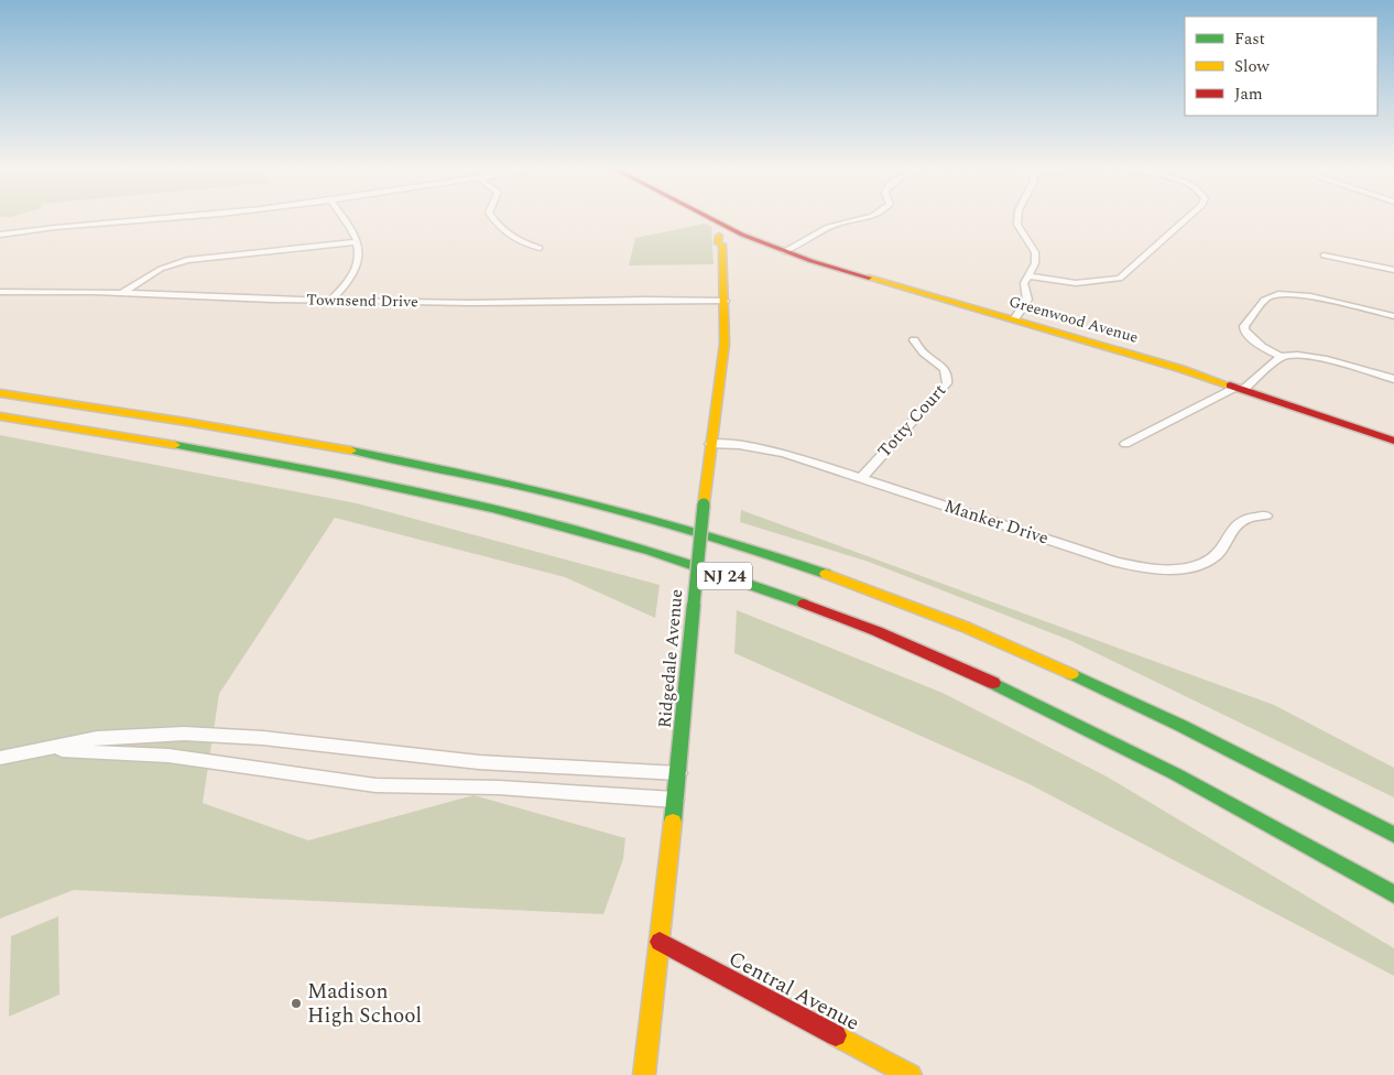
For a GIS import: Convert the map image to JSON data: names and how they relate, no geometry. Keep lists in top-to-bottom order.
{
  "streets": {
    "main road": [
      "Greenwood Avenue",
      "NJ 24",
      "Ridgedale Avenue",
      "Central Avenue"
    ],
    "street": ["Townsend Drive", "Totty Court", "Manker Drive"]
  },
  "crossings": [
    ["Townsend Drive", "Ridgedale Avenue"],
    ["Totty Court", "Manker Drive"],
    ["Manker Drive", "Ridgedale Avenue"],
    ["Ridgedale Avenue", "Central Avenue"]
  ],
  "places": ["Madison High School"],
  "legend": ["Fast", "Slow", "Jam"]
}
